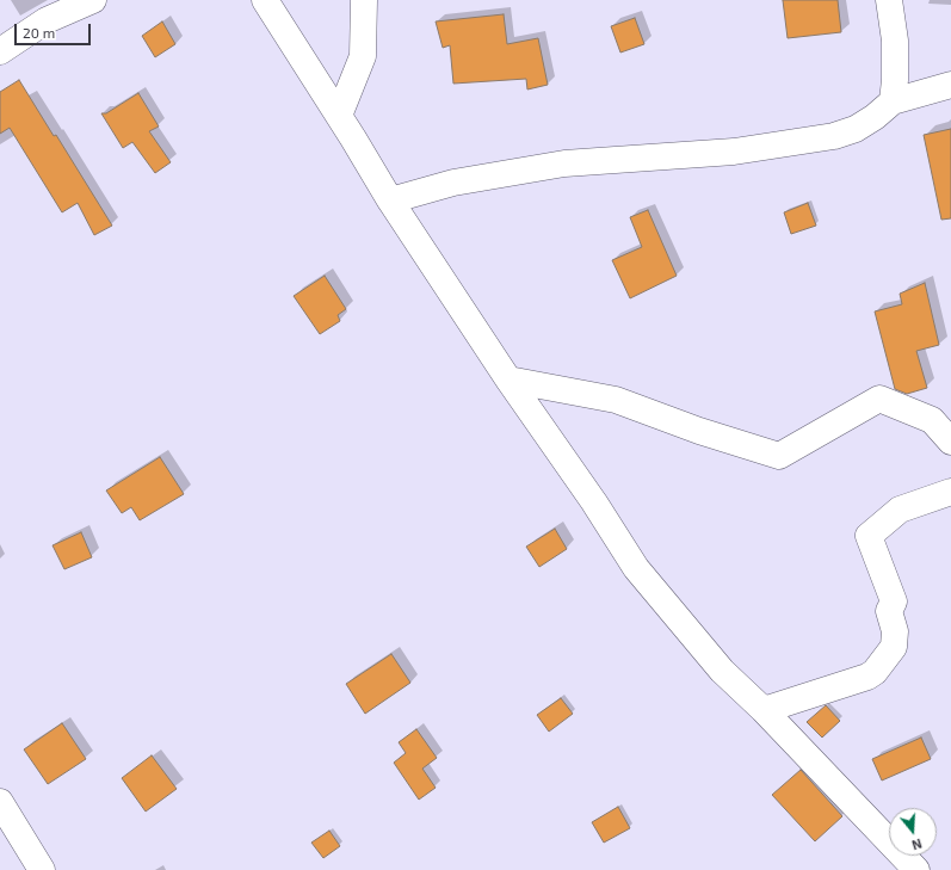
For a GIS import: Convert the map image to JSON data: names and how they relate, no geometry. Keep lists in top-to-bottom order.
{
  "scale_bar": "20 m",
  "north": "bottom"
}
